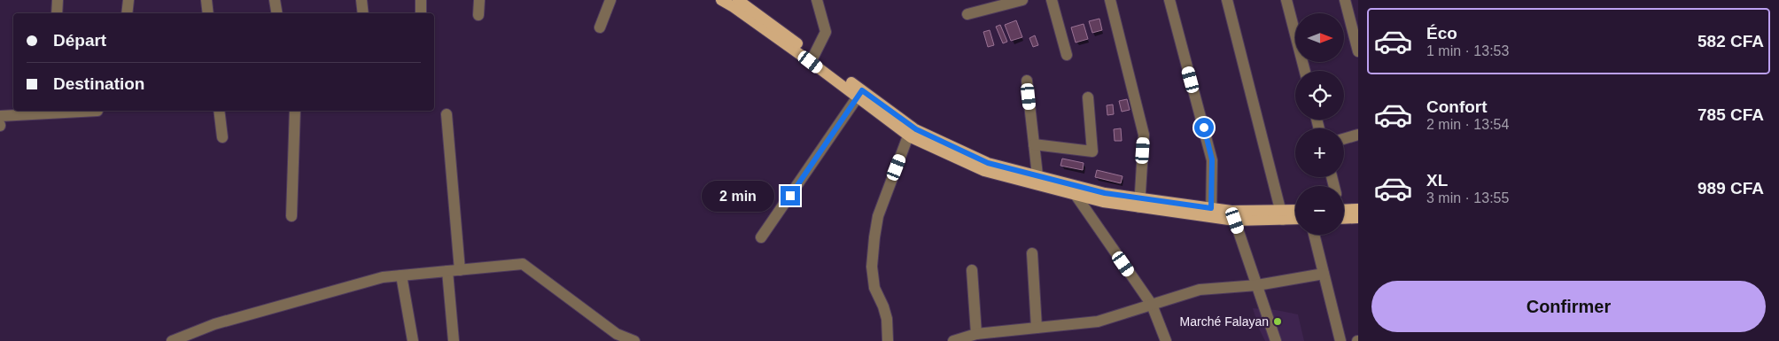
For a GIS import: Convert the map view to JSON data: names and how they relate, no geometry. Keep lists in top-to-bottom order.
{
  "places": ["Marché Falayan"],
  "north": "right",
  "page": {
    "list": [
      {
        "name": "Éco",
        "note": "1 min · 13:53",
        "value": "582 CFA"
      },
      {
        "name": "Confort",
        "note": "2 min · 13:54",
        "value": "785 CFA"
      },
      {
        "name": "XL",
        "note": "3 min · 13:55",
        "value": "989 CFA"
      }
    ],
    "map_buttons": ["+", "−"],
    "banner": ["Départ", "Destination"],
    "bubble": "2 min",
    "buttons": "Confirmer"
  }
}
